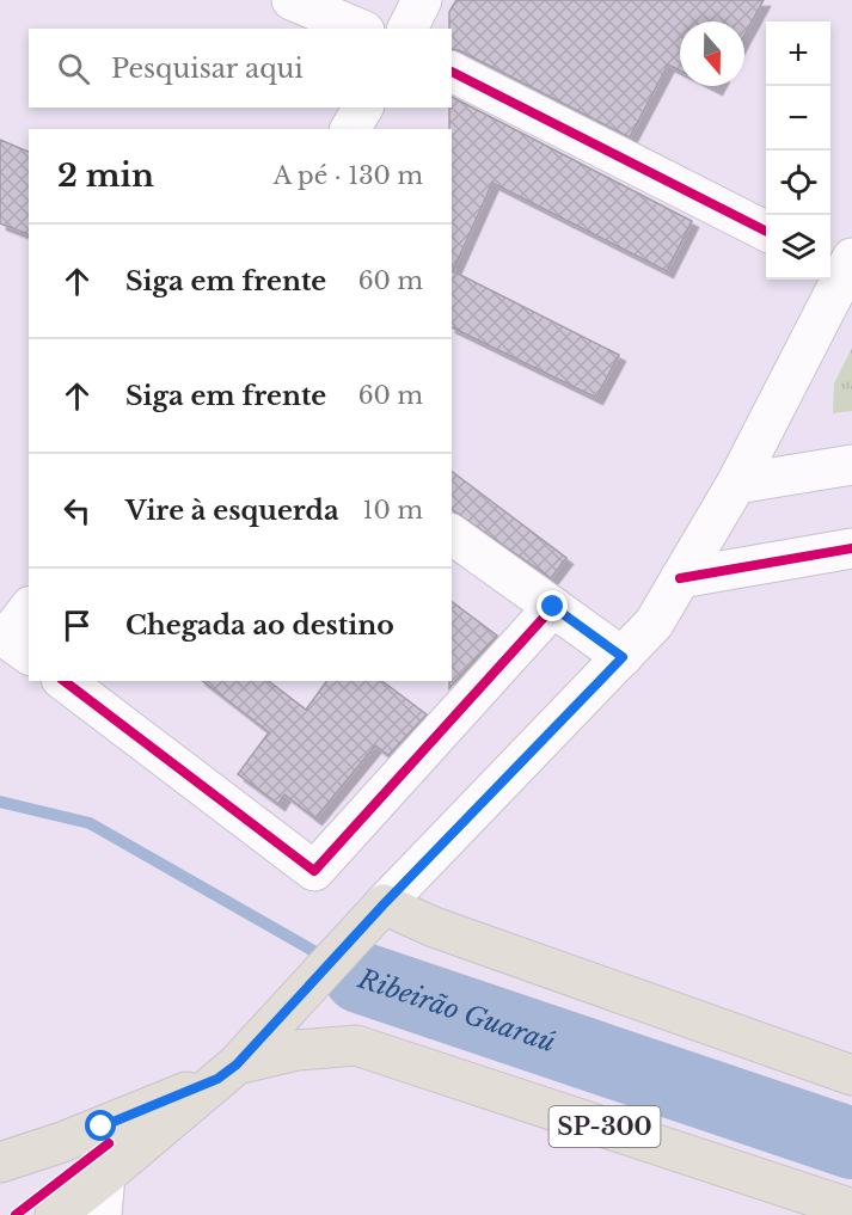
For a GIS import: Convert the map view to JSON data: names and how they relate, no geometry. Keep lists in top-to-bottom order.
{
  "streets": {
    "main road": ["SP-300"]
  },
  "water": ["Ribeirão Guaraú"],
  "north": "bottom",
  "page": {
    "map_buttons": ["+", "−"],
    "search": "Pesquisar aqui",
    "heading": ["2 min", "A pé · 130 m"],
    "list": [
      ["Siga em frente", "60 m"],
      ["Siga em frente", "60 m"],
      ["Vire à esquerda", "10 m"],
      "Chegada ao destino"
    ]
  }
}
